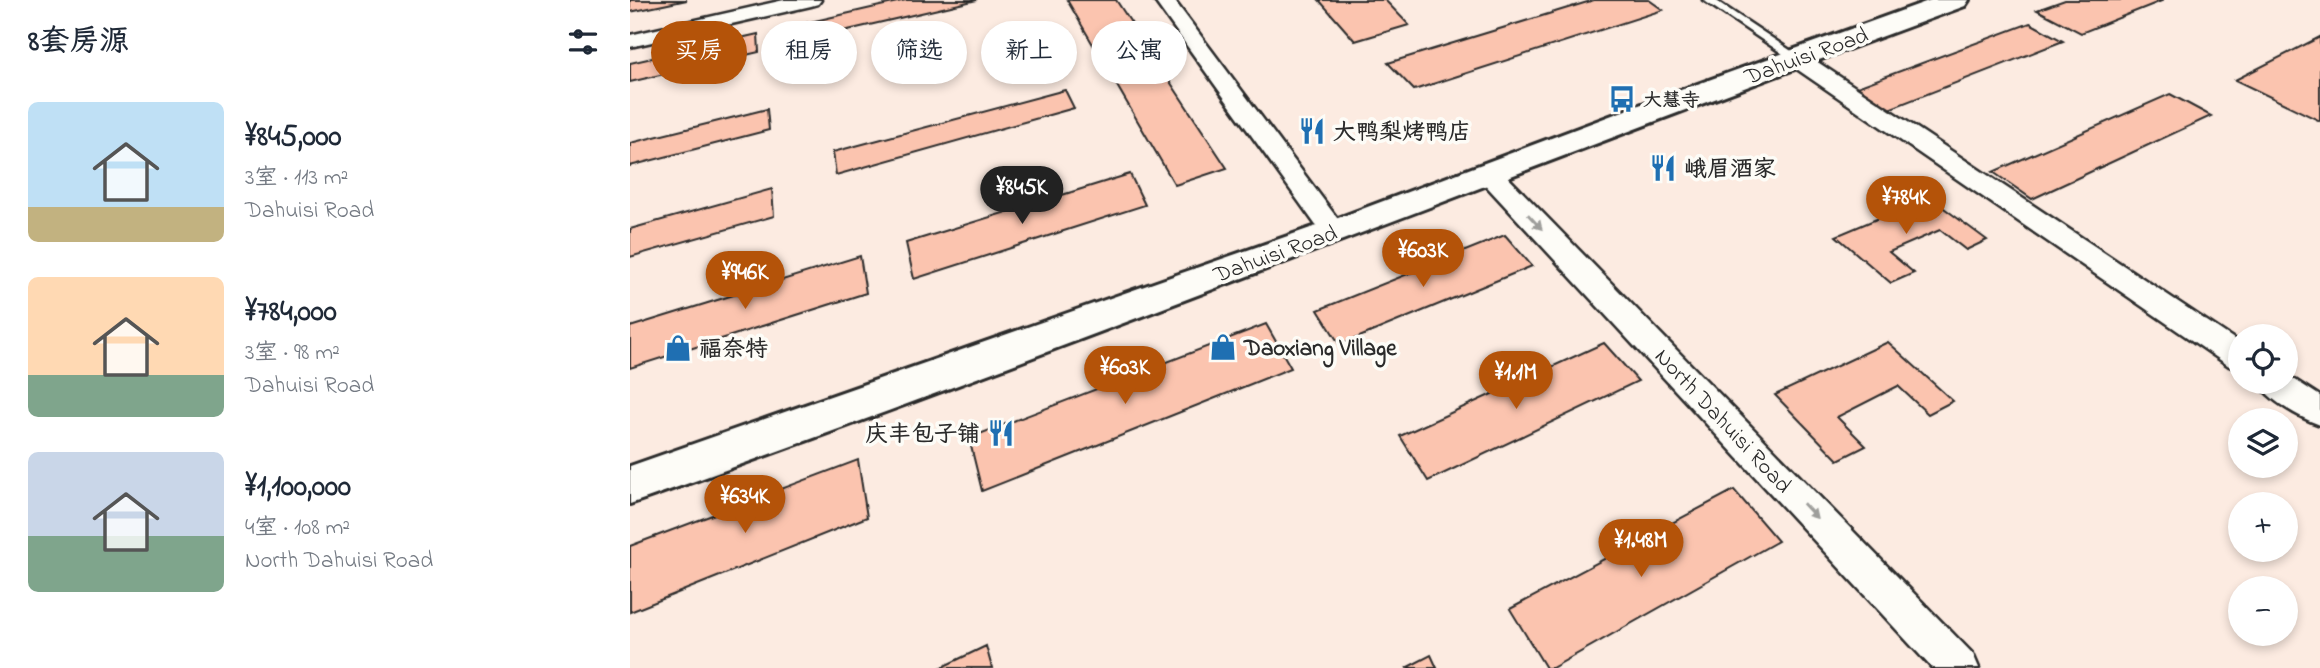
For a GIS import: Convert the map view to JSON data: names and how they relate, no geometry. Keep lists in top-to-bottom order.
{
  "streets": {
    "street": ["Dahuisi Road", "North Dahuisi Road"]
  },
  "crossings": [
    ["Dahuisi Road", "North Dahuisi Road"]
  ],
  "one_way": ["North Dahuisi Road"],
  "places": {
    "bus stop": ["大慧寺"],
    "restaurant": ["大鸭梨烤鸭店", "峨眉酒家", "庆丰包子铺"],
    "shop": ["Daoxiang Village", "福奈特"]
  },
  "page": {
    "heading": "8套房源",
    "chip": [
      "买房",
      "租房",
      "筛选",
      "新上",
      "公寓"
    ],
    "list": [
      {
        "name": "¥845,000",
        "note": "3室 · 113 m² · Dahuisi Road"
      },
      {
        "name": "¥784,000",
        "note": "3室 · 98 m² · Dahuisi Road"
      },
      {
        "name": "¥1,100,000",
        "note": "4室 · 108 m² · North Dahuisi Road"
      }
    ],
    "price": [
      "¥845K",
      "¥784K",
      "¥603K",
      "¥946K",
      "¥603K",
      "¥1.1M",
      "¥634K",
      "¥1.48M"
    ],
    "map_buttons": ["+", "−"]
  }
}
